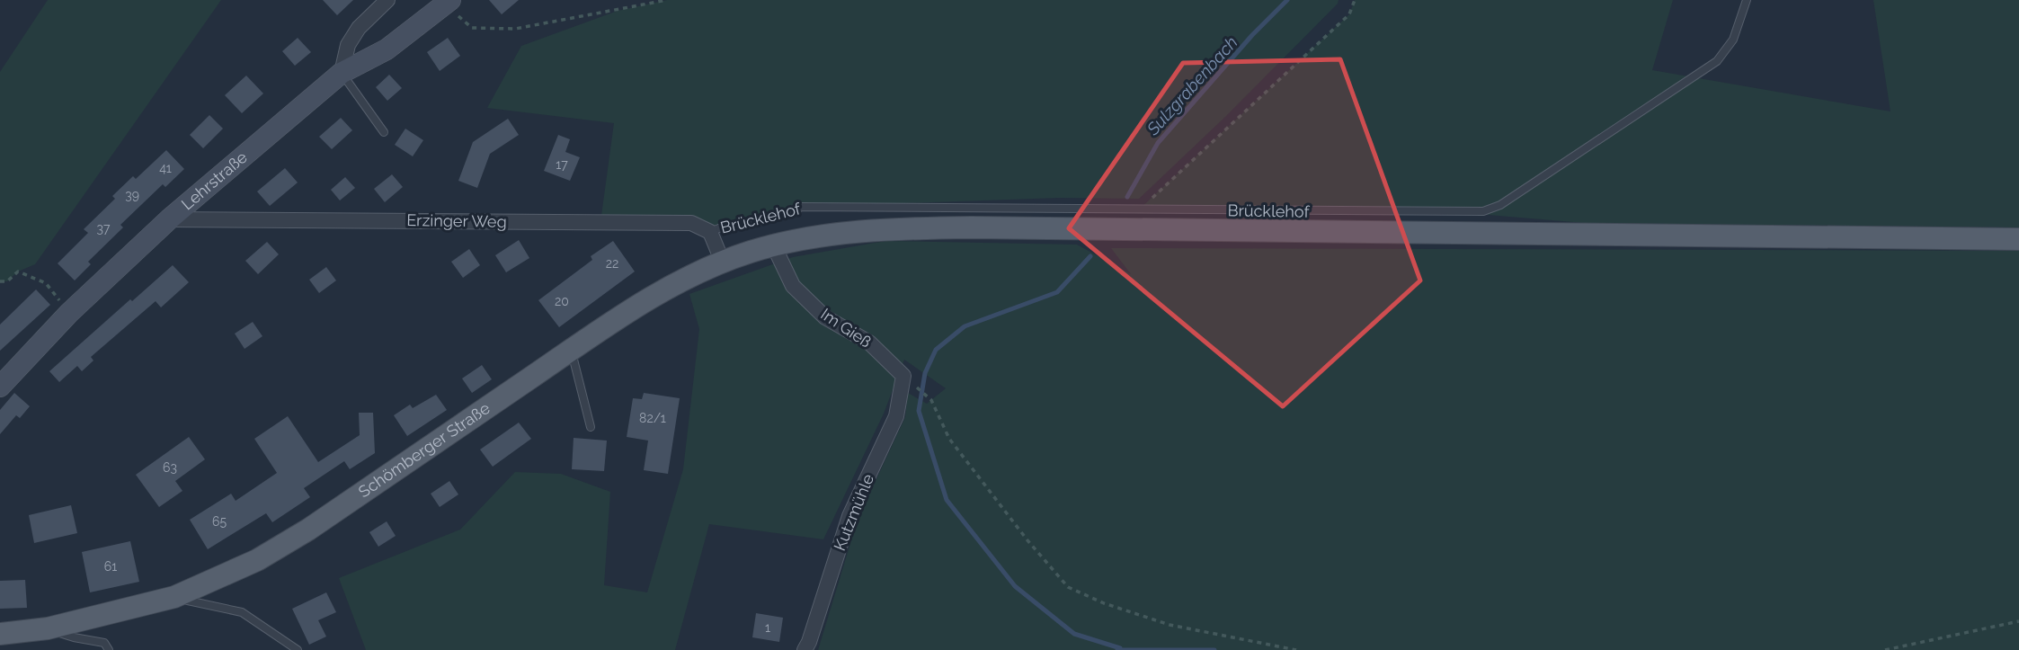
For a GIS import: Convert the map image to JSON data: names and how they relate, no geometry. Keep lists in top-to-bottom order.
{
  "streets": {
    "main road": ["Schömberger Straße"],
    "street": [
      "Lehrstraße",
      "Erzinger Weg",
      "Im Gieß",
      "Kutzmühle"
    ],
    "lane": ["Brücklehof"]
  },
  "crossings": [
    ["Lehrstraße", "Erzinger Weg"],
    ["Brücklehof", "Erzinger Weg"],
    ["Im Gieß", "Schömberger Straße"],
    ["Im Gieß", "Kutzmühle"]
  ],
  "water": ["Sulzgrabenbach"],
  "house_numbers": [
    "17",
    "41",
    "39",
    "37",
    "22",
    "20",
    "82/1",
    "63",
    "65",
    "61",
    "1"
  ]
}
